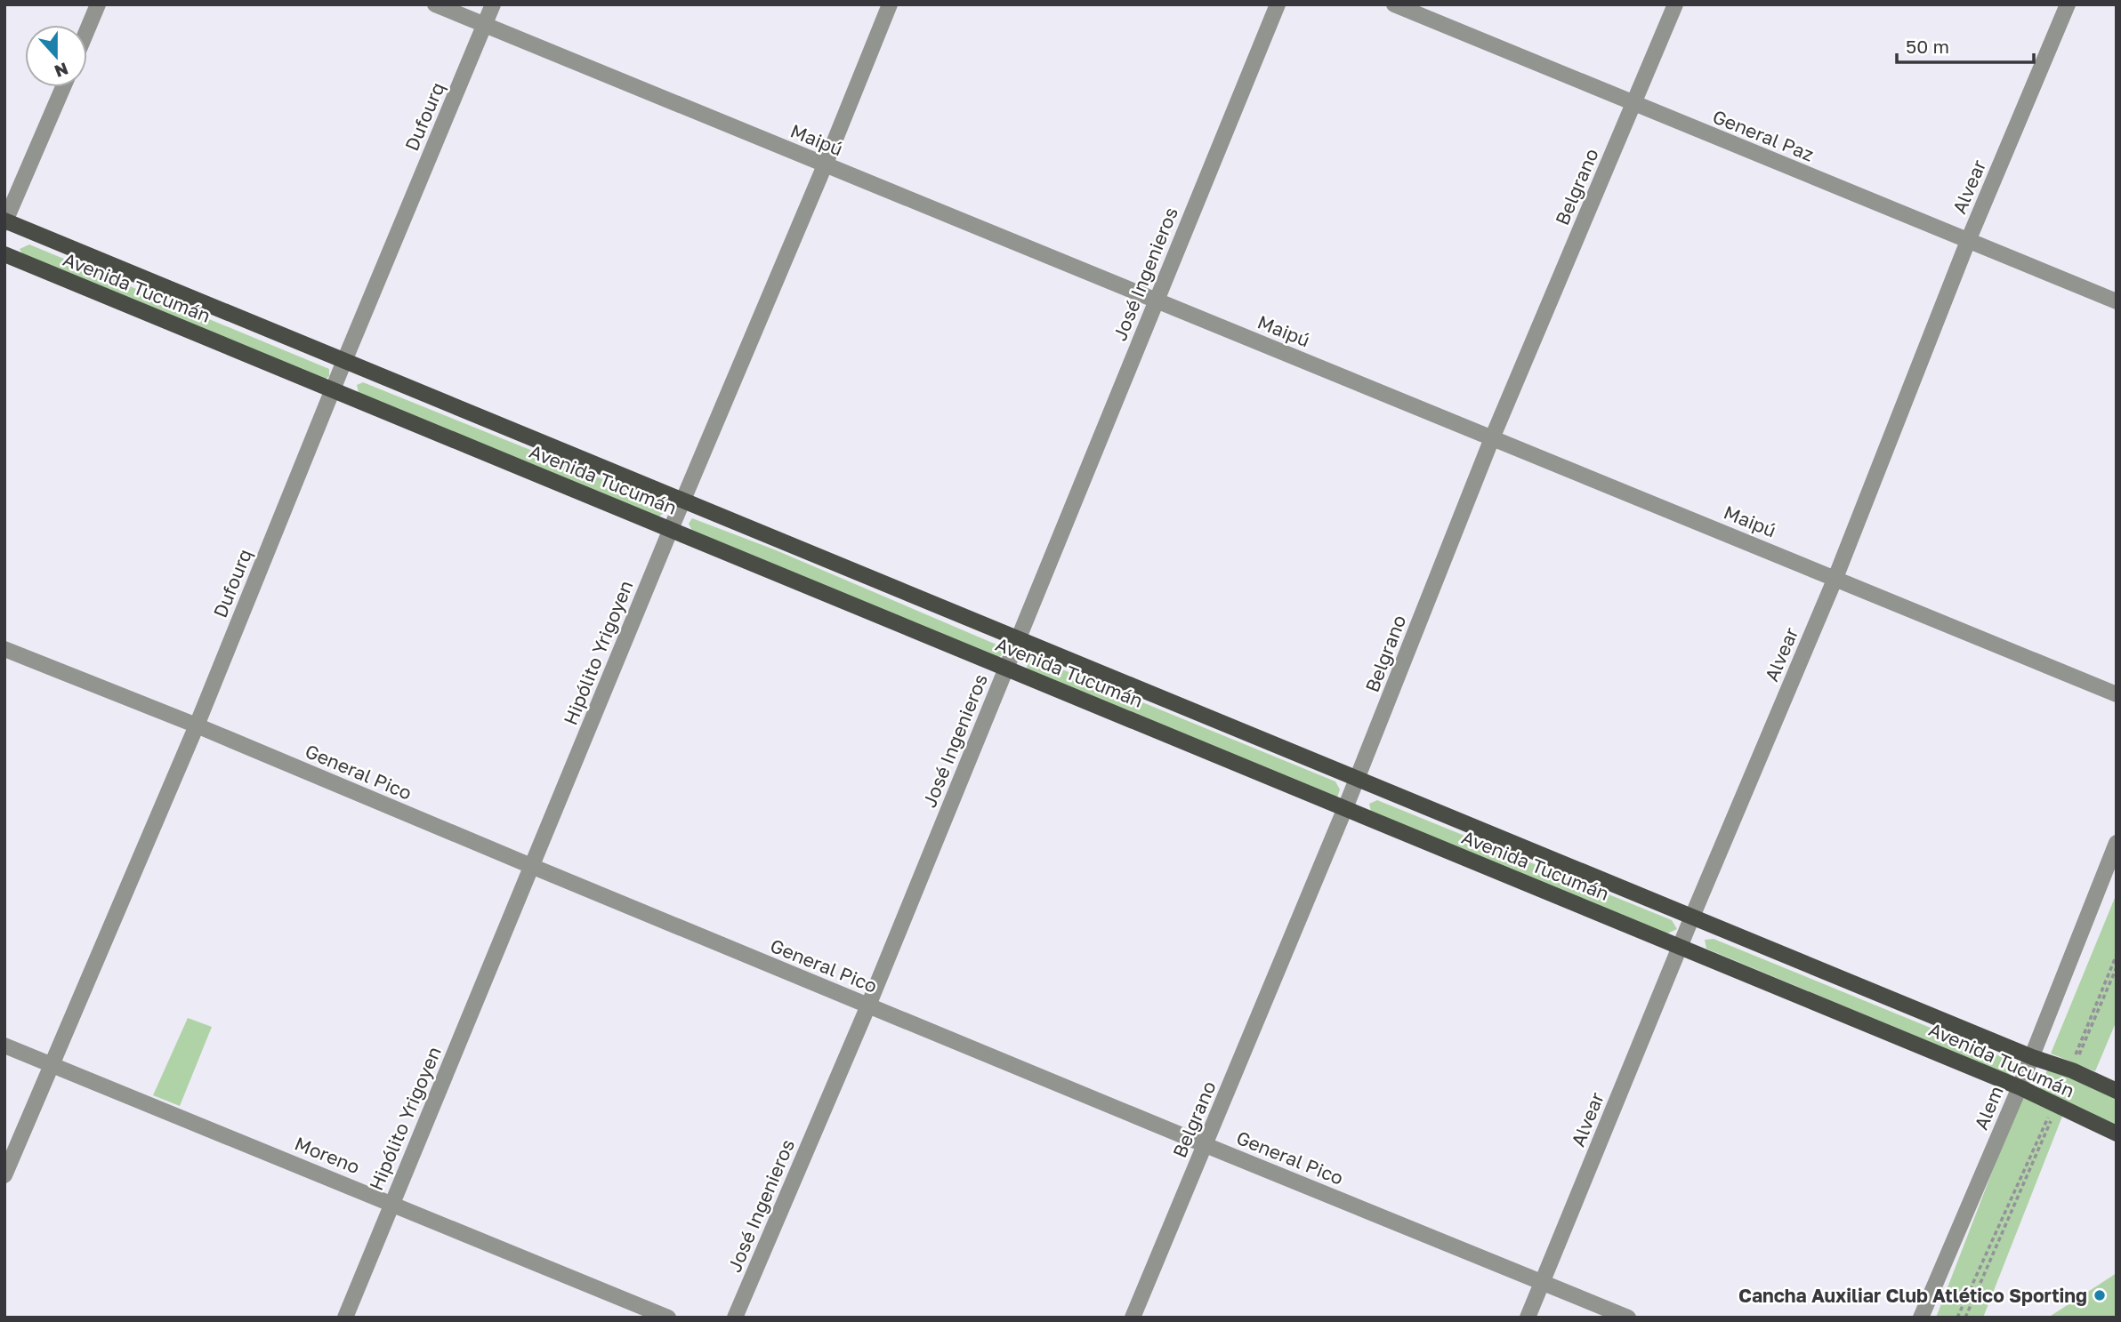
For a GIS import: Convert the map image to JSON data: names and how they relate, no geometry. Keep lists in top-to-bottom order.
{
  "streets": {
    "main road": ["Avenida Tucumán"],
    "street": [
      "Dufourq",
      "General Paz",
      "Maipú",
      "Belgrano",
      "Alvear",
      "José Ingenieros",
      "Hipólito Yrigoyen",
      "General Pico",
      "Alem",
      "Moreno"
    ]
  },
  "crossings": [
    ["Dufourq", "Maipú"],
    ["Dufourq", "Avenida Tucumán"],
    ["Dufourq", "General Pico"],
    ["Dufourq", "Moreno"],
    ["General Paz", "Belgrano"],
    ["General Paz", "Alvear"],
    ["Maipú", "Belgrano"],
    ["Maipú", "Alvear"],
    ["Maipú", "José Ingenieros"],
    ["Maipú", "Hipólito Yrigoyen"],
    ["Belgrano", "Avenida Tucumán"],
    ["Belgrano", "General Pico"],
    ["Alvear", "Avenida Tucumán"],
    ["Alvear", "General Pico"],
    ["José Ingenieros", "Avenida Tucumán"],
    ["José Ingenieros", "General Pico"],
    ["Avenida Tucumán", "Hipólito Yrigoyen"],
    ["Avenida Tucumán", "Alem"],
    ["Hipólito Yrigoyen", "General Pico"],
    ["Hipólito Yrigoyen", "Moreno"]
  ],
  "places": ["Cancha Auxiliar Club Atlético Sporting"],
  "scale_bar": "50 m",
  "north": "bottom"
}
